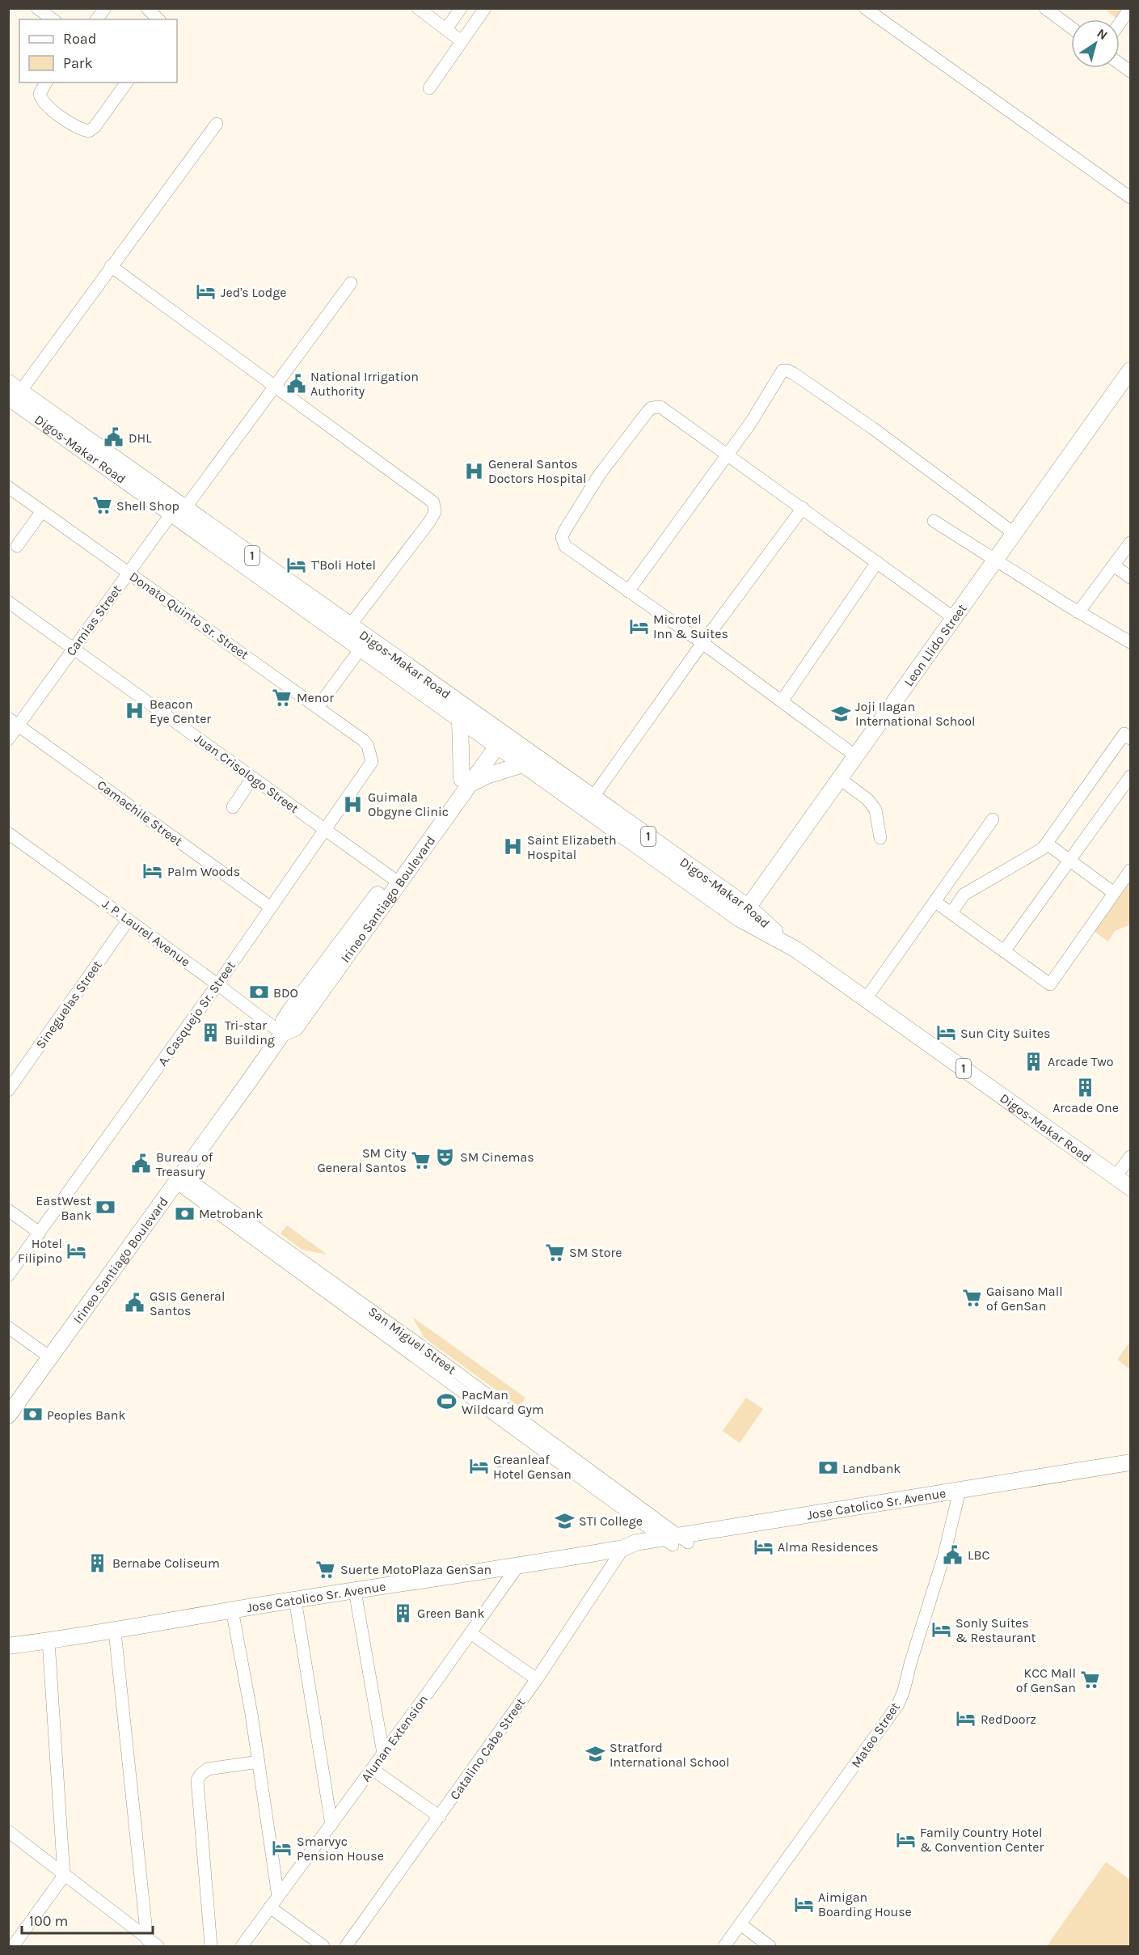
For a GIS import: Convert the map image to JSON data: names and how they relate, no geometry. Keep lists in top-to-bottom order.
{
  "streets": {
    "main road": [
      "Digos-Makar Road",
      "1",
      "Leon Llido Street",
      "Irineo Santiago Boulevard",
      "Jose Catolico Sr. Avenue"
    ],
    "street": [
      "Donato Quinto Sr. Street",
      "Camias Street",
      "Juan Crisologo Street",
      "Camachile Street",
      "J. P. Laurel Avenue",
      "Sineguelas Street",
      "A. Casquejo Sr. Street",
      "San Miguel Street",
      "Mateo Street",
      "Alunan Extension",
      "Catalino Cabe Street"
    ]
  },
  "crossings": [
    ["Digos-Makar Road", "Camias Street"],
    ["Digos-Makar Road", "Leon Llido Street"],
    ["Digos-Makar Road", "Irineo Santiago Boulevard"],
    ["Donato Quinto Sr. Street", "Camias Street"],
    ["Donato Quinto Sr. Street", "A. Casquejo Sr. Street"],
    ["Camias Street", "Juan Crisologo Street"],
    ["Camias Street", "Camachile Street"],
    ["Juan Crisologo Street", "Irineo Santiago Boulevard"],
    ["Juan Crisologo Street", "A. Casquejo Sr. Street"],
    ["Camachile Street", "A. Casquejo Sr. Street"],
    ["Irineo Santiago Boulevard", "J. P. Laurel Avenue"],
    ["Irineo Santiago Boulevard", "San Miguel Street"],
    ["J. P. Laurel Avenue", "Sineguelas Street"],
    ["J. P. Laurel Avenue", "A. Casquejo Sr. Street"],
    ["San Miguel Street", "Jose Catolico Sr. Avenue"],
    ["Jose Catolico Sr. Avenue", "Mateo Street"],
    ["Jose Catolico Sr. Avenue", "Alunan Extension"],
    ["Jose Catolico Sr. Avenue", "Catalino Cabe Street"]
  ],
  "places": {
    "hotel": [
      "Jed's Lodge",
      "T'Boli Hotel",
      "Microtel Inn & Suites",
      "Palm Woods",
      "Sun City Suites",
      "Hotel Filipino",
      "Greanleaf Hotel Gensan",
      "Alma Residences",
      "Sonly Suites & Restaurant",
      "RedDoorz",
      "Family Country Hotel & Convention Center",
      "Smarvyc Pension House",
      "Aimigan Boarding House"
    ],
    "public building": [
      "National Irrigation Authority",
      "DHL",
      "Bureau of Treasury",
      "GSIS General Santos",
      "LBC"
    ],
    "hospital": [
      "General Santos Doctors Hospital",
      "Beacon Eye Center",
      "Guimala Obgyne Clinic",
      "Saint Elizabeth Hospital"
    ],
    "supermarket": [
      "Shell Shop",
      "Menor",
      "SM City General Santos",
      "SM Store",
      "Gaisano Mall of GenSan",
      "Suerte MotoPlaza GenSan",
      "KCC Mall of GenSan"
    ],
    "school or university": ["Joji Ilagan International School", "STI College", "Stratford International School"],
    "bank": [
      "BDO",
      "EastWest Bank",
      "Metrobank",
      "Peoples Bank",
      "Landbank"
    ],
    "building": [
      "Tri-star Building",
      "Arcade Two",
      "Arcade One",
      "Bernabe Coliseum",
      "Green Bank"
    ],
    "theatre": ["SM Cinemas"],
    "sports": ["PacMan Wildcard Gym"]
  },
  "legend": ["Road", "Park"],
  "scale_bar": "100 m",
  "north": "top right"
}
